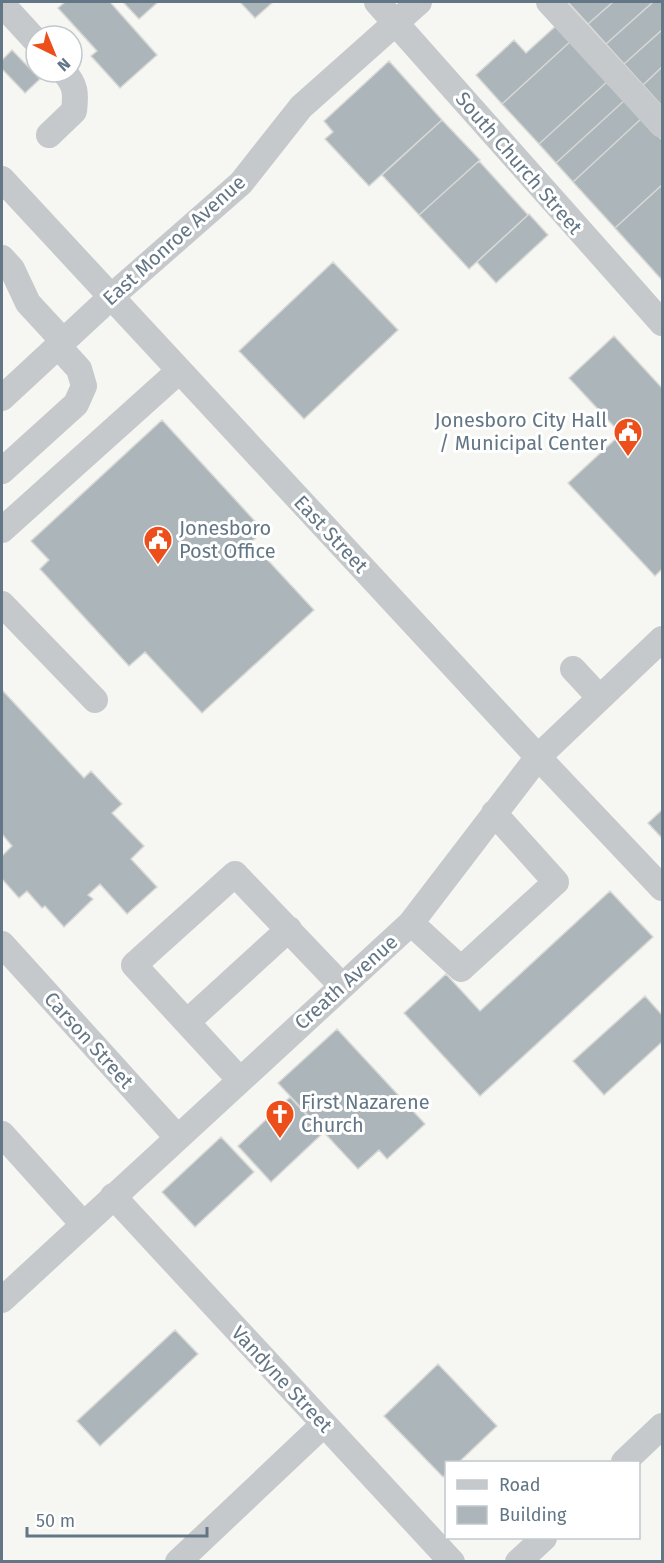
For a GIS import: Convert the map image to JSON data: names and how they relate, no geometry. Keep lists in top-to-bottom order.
{
  "streets": {
    "street": [
      "South Church Street",
      "East Monroe Avenue",
      "East Street",
      "Creath Avenue",
      "Carson Street",
      "Vandyne Street"
    ]
  },
  "crossings": [
    ["South Church Street", "East Monroe Avenue"],
    ["East Monroe Avenue", "East Street"],
    ["East Street", "Creath Avenue"],
    ["Creath Avenue", "Carson Street"],
    ["Creath Avenue", "Vandyne Street"]
  ],
  "places": {
    "public building": ["Jonesboro City Hall / Municipal Center", "Jonesboro Post Office"],
    "church": ["First Nazarene Church"]
  },
  "legend": ["Road", "Building"],
  "scale_bar": "50 m",
  "north": "bottom right"
}
